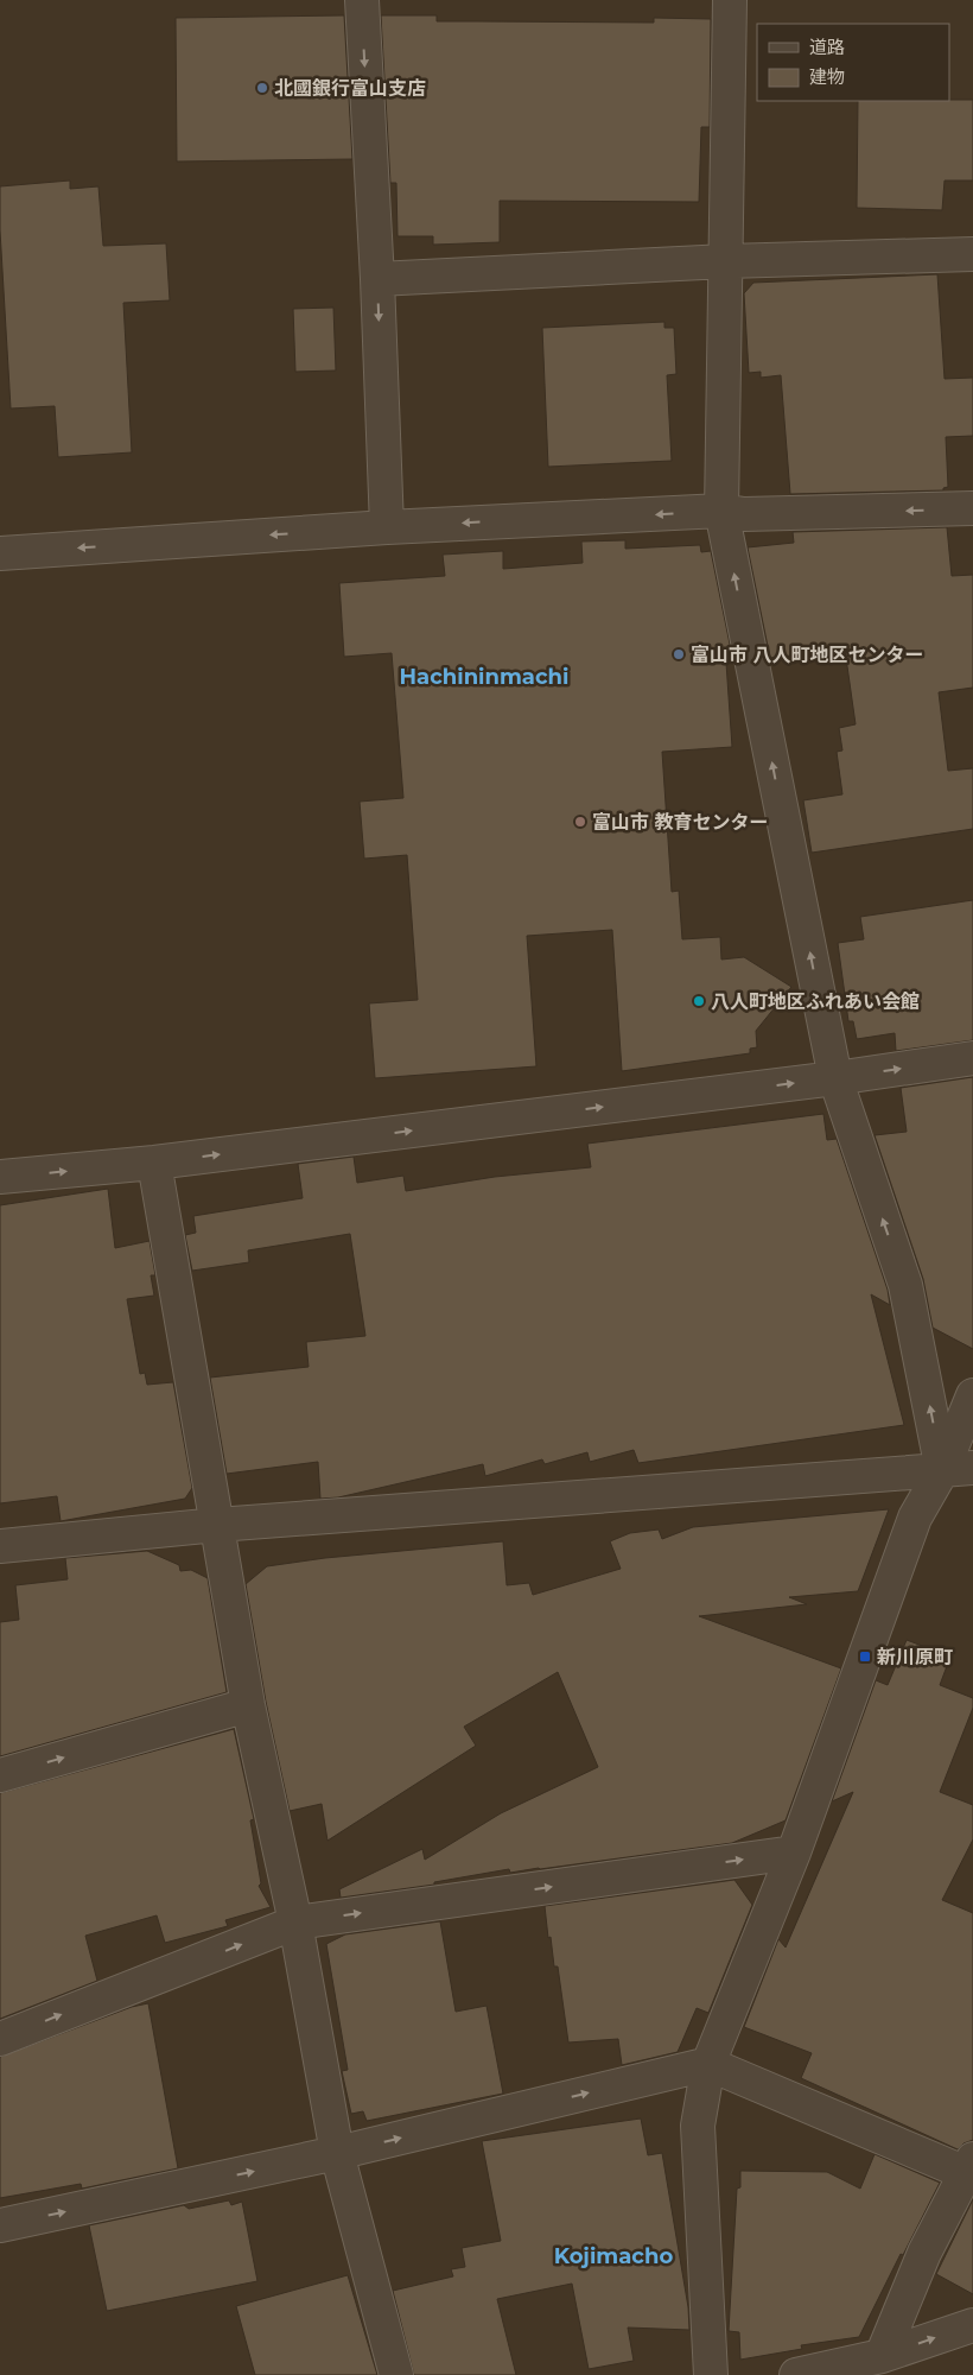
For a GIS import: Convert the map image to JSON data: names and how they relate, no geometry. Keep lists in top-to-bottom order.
{
  "districts": ["Hachininmachi", "Kojimacho"],
  "places": {
    "other": [
      "北國銀行富山支店",
      "富山市 八人町地区センター",
      "富山市 教育センター",
      "八人町地区ふれあい会館"
    ],
    "transit": ["新川原町"]
  },
  "legend": ["道路", "建物"]
}
